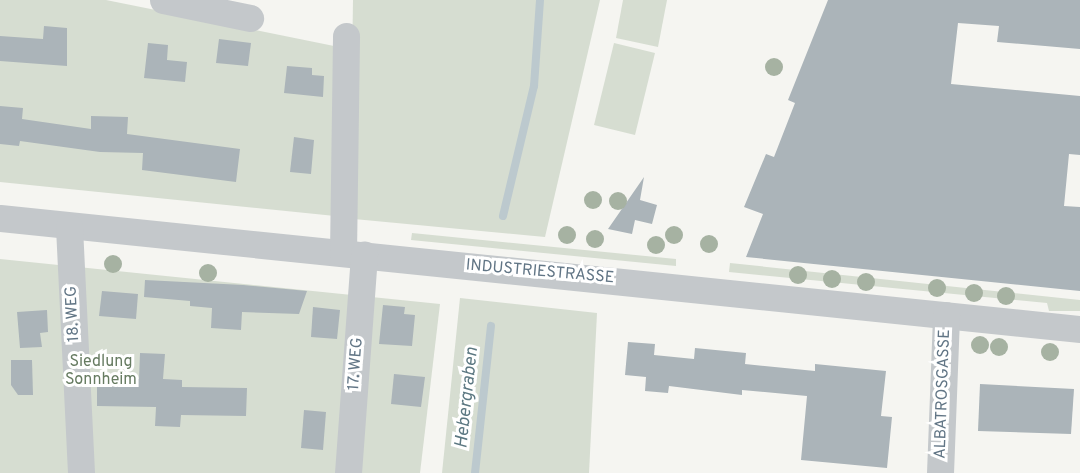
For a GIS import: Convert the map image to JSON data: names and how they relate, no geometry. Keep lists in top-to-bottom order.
{
  "streets": {
    "street": [
      "INDUSTRIESTRASSE",
      "18. WEG",
      "17. WEG",
      "ALBATROSGASSE"
    ]
  },
  "crossings": [
    ["INDUSTRIESTRASSE", "18. WEG"],
    ["INDUSTRIESTRASSE", "17. WEG"],
    ["INDUSTRIESTRASSE", "ALBATROSGASSE"]
  ],
  "water": ["Hebergraben"],
  "parks": ["Siedlung Sonnheim"]
}
